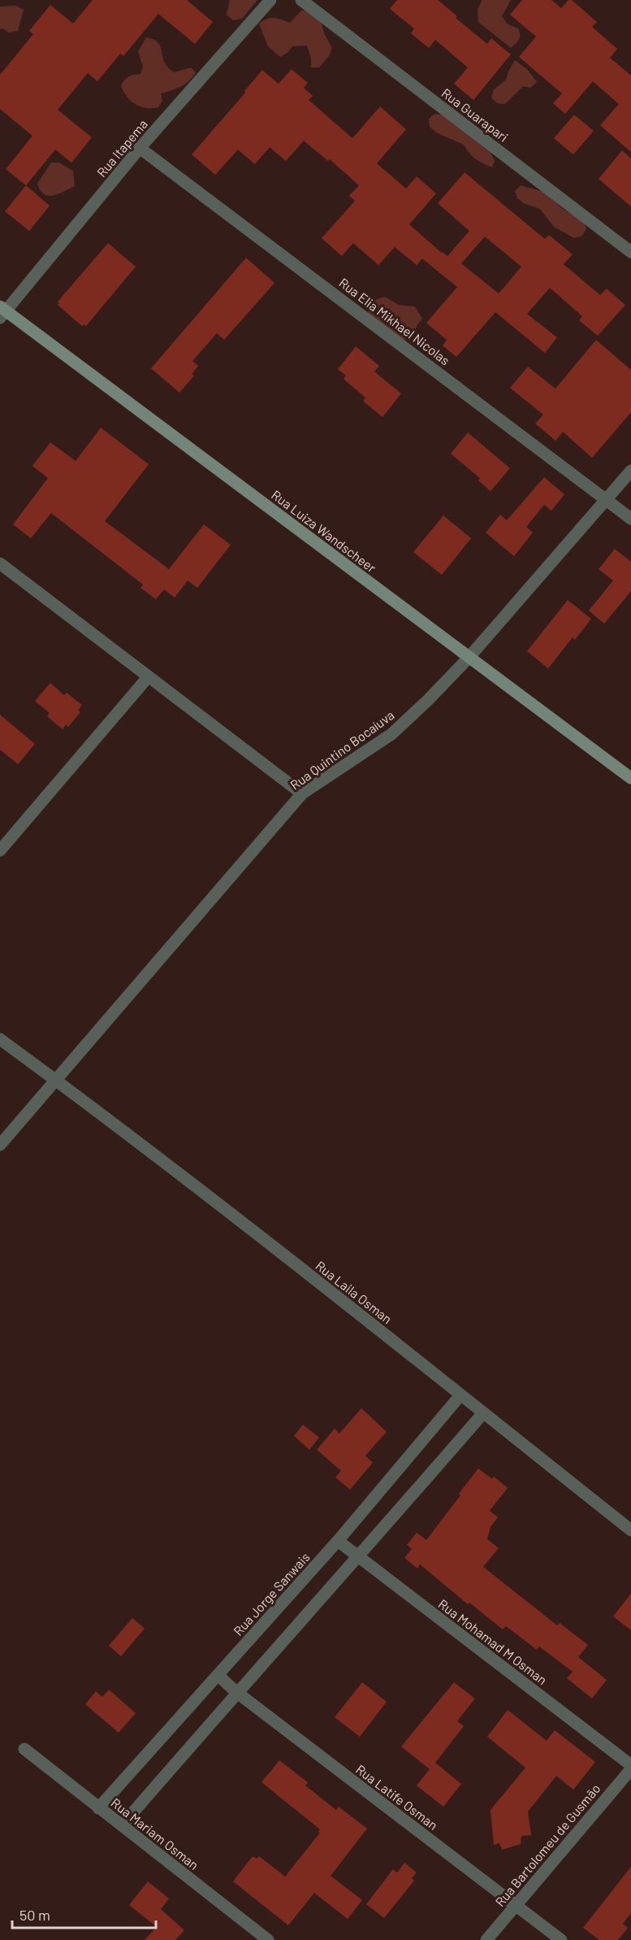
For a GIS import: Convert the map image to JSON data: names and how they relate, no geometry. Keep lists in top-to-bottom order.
{
  "streets": {
    "main road": ["Rua Luiza Wandscheer"],
    "street": [
      "Rua Guarapari",
      "Rua Itapema",
      "Rua Elia Mikhael Nicolas",
      "Rua Quintino Bocaíuva",
      "Rua Laila Osman",
      "Rua Jorge Sanwais",
      "Rua Mohamad M Osman",
      "Rua Latife Osman",
      "Rua Mariam Osman",
      "Rua Bartolomeu de Gusmão"
    ]
  },
  "crossings": [
    ["Rua Itapema", "Rua Elia Mikhael Nicolas"],
    ["Rua Itapema", "Rua Luiza Wandscheer"],
    ["Rua Elia Mikhael Nicolas", "Rua Quintino Bocaíuva"],
    ["Rua Luiza Wandscheer", "Rua Quintino Bocaíuva"],
    ["Rua Quintino Bocaíuva", "Rua Laila Osman"],
    ["Rua Laila Osman", "Rua Jorge Sanwais"],
    ["Rua Jorge Sanwais", "Rua Mohamad M Osman"],
    ["Rua Jorge Sanwais", "Rua Latife Osman"],
    ["Rua Jorge Sanwais", "Rua Mariam Osman"],
    ["Rua Latife Osman", "Rua Bartolomeu de Gusmão"]
  ],
  "scale_bar": "50 m"
}
